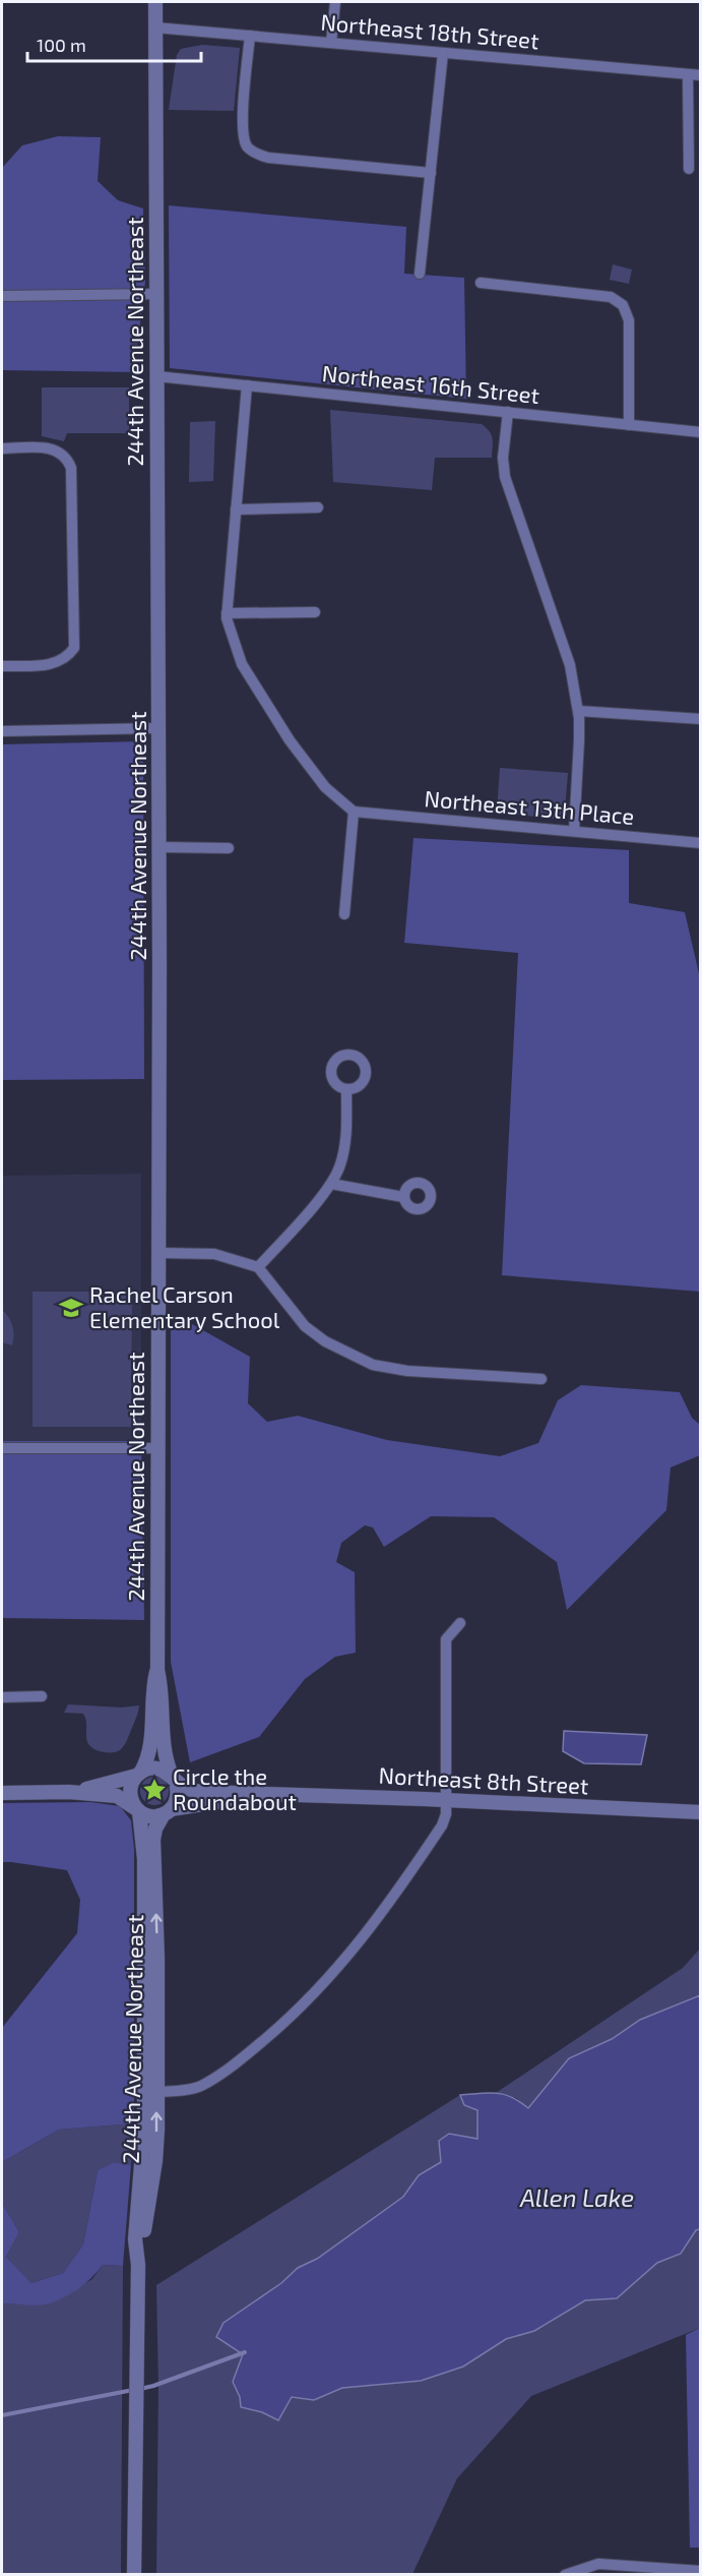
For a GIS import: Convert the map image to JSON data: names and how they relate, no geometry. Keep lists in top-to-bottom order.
{
  "streets": {
    "street": [
      "Northeast 18th Street",
      "244th Avenue Northeast",
      "Northeast 16th Street",
      "Northeast 13th Place",
      "Northeast 8th Street"
    ]
  },
  "crossings": [
    ["Northeast 18th Street", "244th Avenue Northeast"],
    ["244th Avenue Northeast", "Northeast 16th Street"],
    ["244th Avenue Northeast", "Northeast 8th Street"]
  ],
  "water": ["Allen Lake"],
  "places": {
    "school or university": ["Rachel Carson Elementary School"],
    "place": ["Circle the Roundabout"]
  },
  "scale_bar": "100 m"
}
